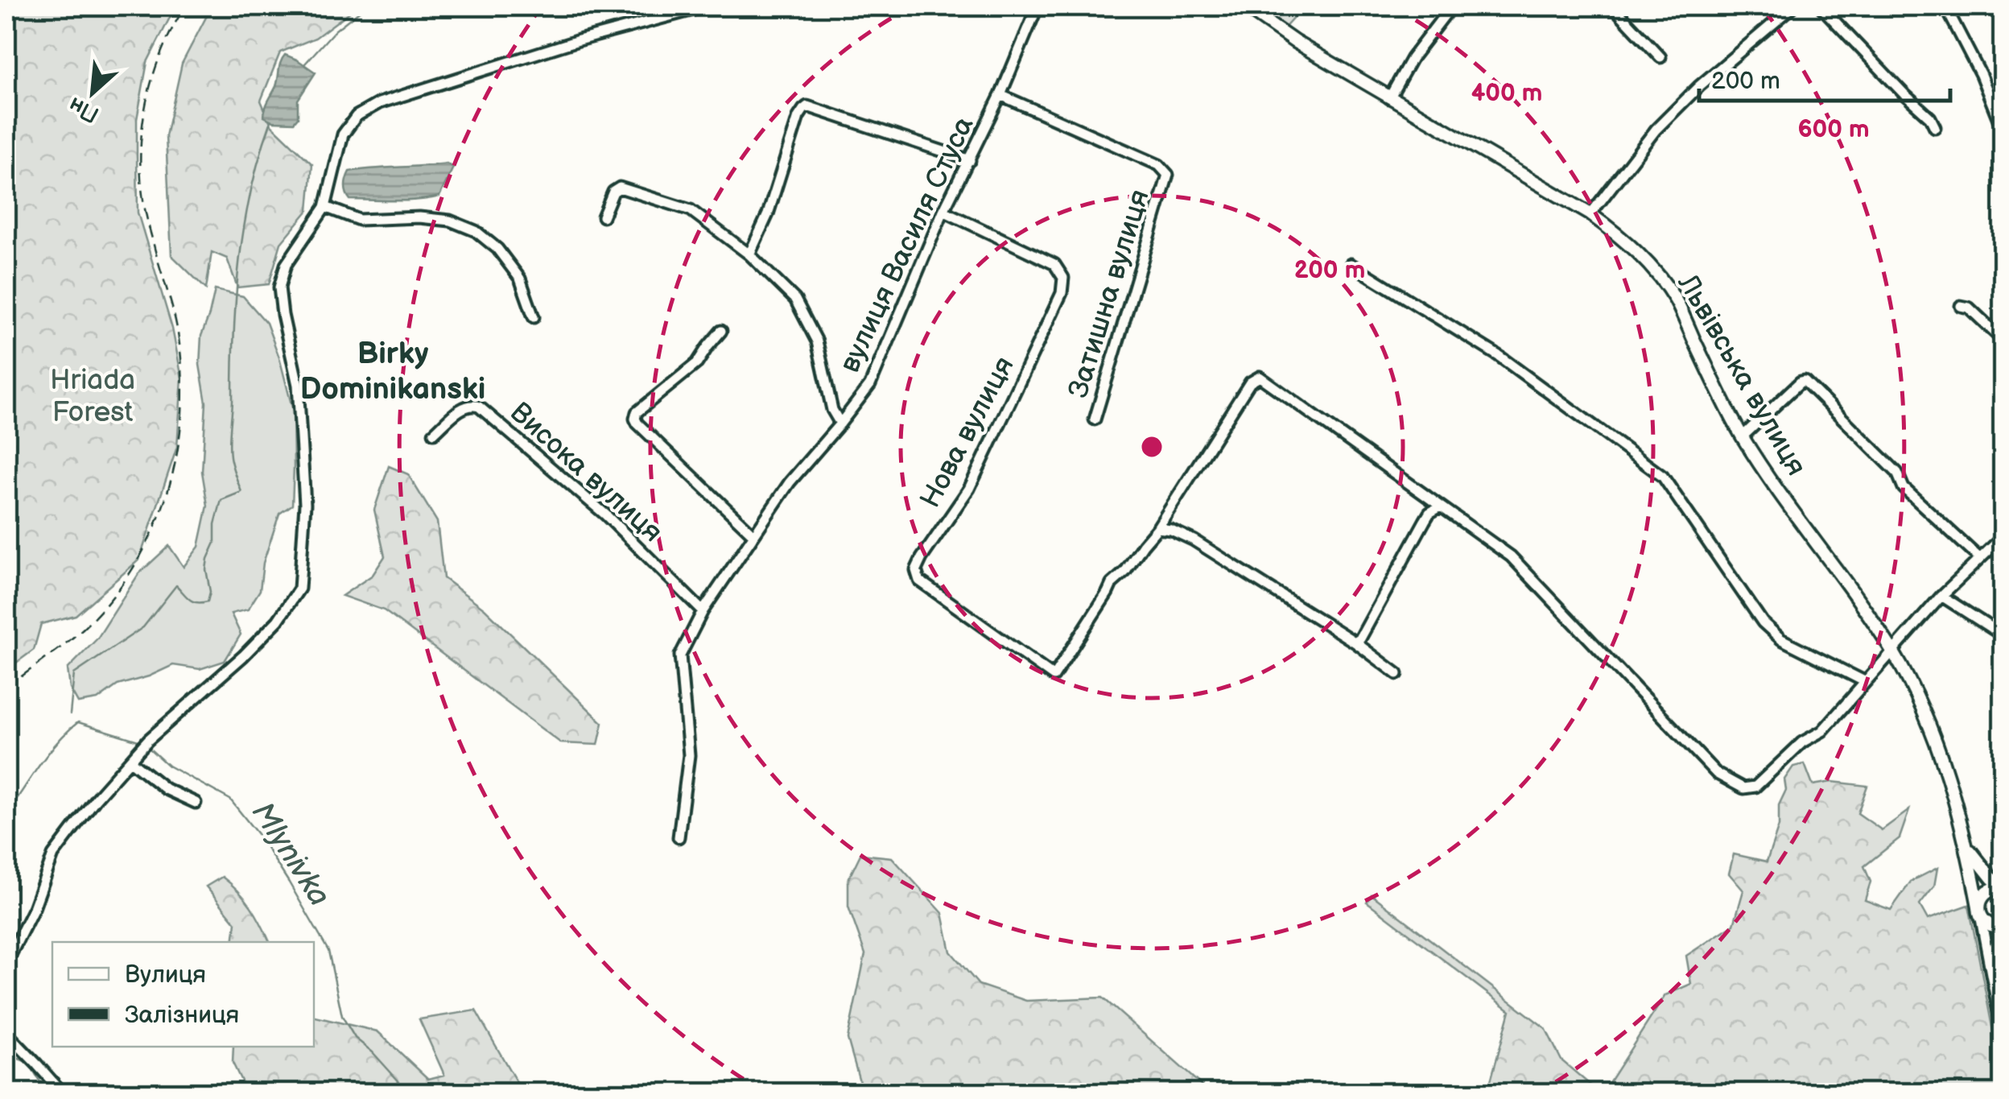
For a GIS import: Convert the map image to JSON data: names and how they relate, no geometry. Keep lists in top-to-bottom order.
{
  "streets": {
    "main road": ["Львівська вулиця"],
    "street": [
      "вулиця Василя Стуса",
      "Затишна вулиця",
      "Нова вулиця",
      "Висока вулиця"
    ]
  },
  "crossings": [
    ["вулиця Василя Стуса", "Затишна вулиця"],
    ["вулиця Василя Стуса", "Нова вулиця"],
    ["вулиця Василя Стуса", "Висока вулиця"]
  ],
  "districts": ["Birky Dominikanski"],
  "water": ["Mlynivka"],
  "parks": ["Hriada Forest"],
  "legend": ["Вулиця", "Залізниця"],
  "scale_bar": "200 m",
  "north": "bottom left",
  "rings": ["400 m", "600 m", "200 m"]
}
